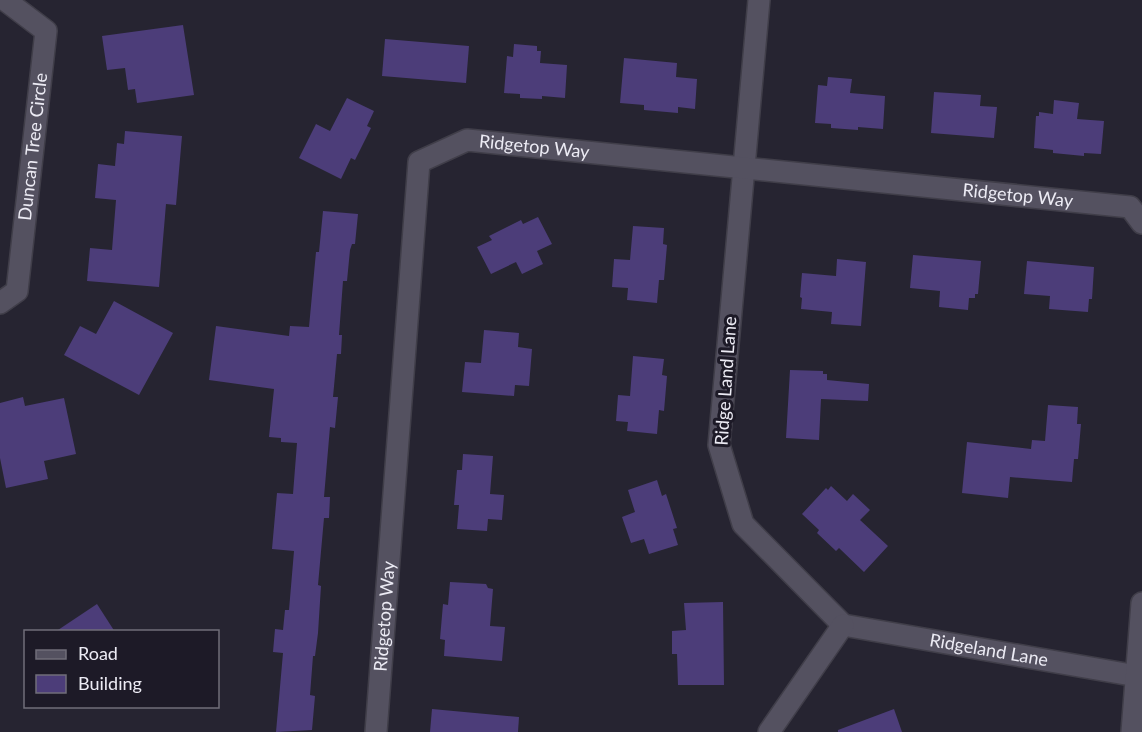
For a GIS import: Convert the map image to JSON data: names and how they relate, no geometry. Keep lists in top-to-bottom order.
{
  "streets": {
    "street": [
      "Duncan Tree Circle",
      "Ridgetop Way",
      "Ridge Land Lane",
      "Ridgeland Lane"
    ]
  },
  "crossings": [
    ["Ridgetop Way", "Ridge Land Lane"],
    ["Ridge Land Lane", "Ridgeland Lane"]
  ],
  "legend": ["Road", "Building"]
}
